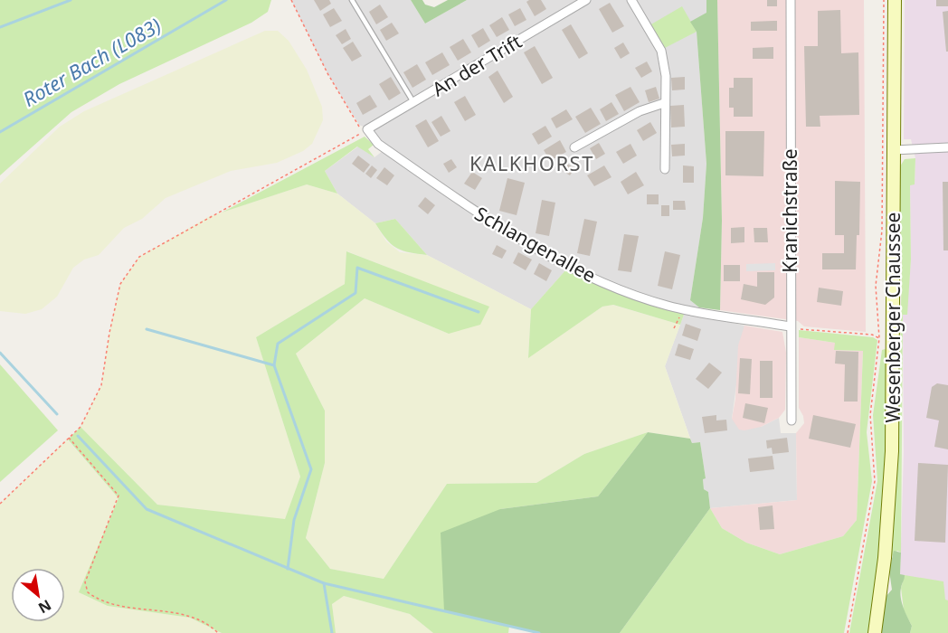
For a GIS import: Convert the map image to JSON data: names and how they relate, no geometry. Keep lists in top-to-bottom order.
{
  "streets": {
    "main road": ["Wesenberger Chaussee"],
    "street": ["An der Trift", "Kranichstraße", "Schlangenallee"]
  },
  "crossings": [
    ["An der Trift", "Schlangenallee"],
    ["Kranichstraße", "Schlangenallee"]
  ],
  "districts": ["KALKHORST"],
  "water": ["Roter Bach (L083)"],
  "north": "bottom right"
}
